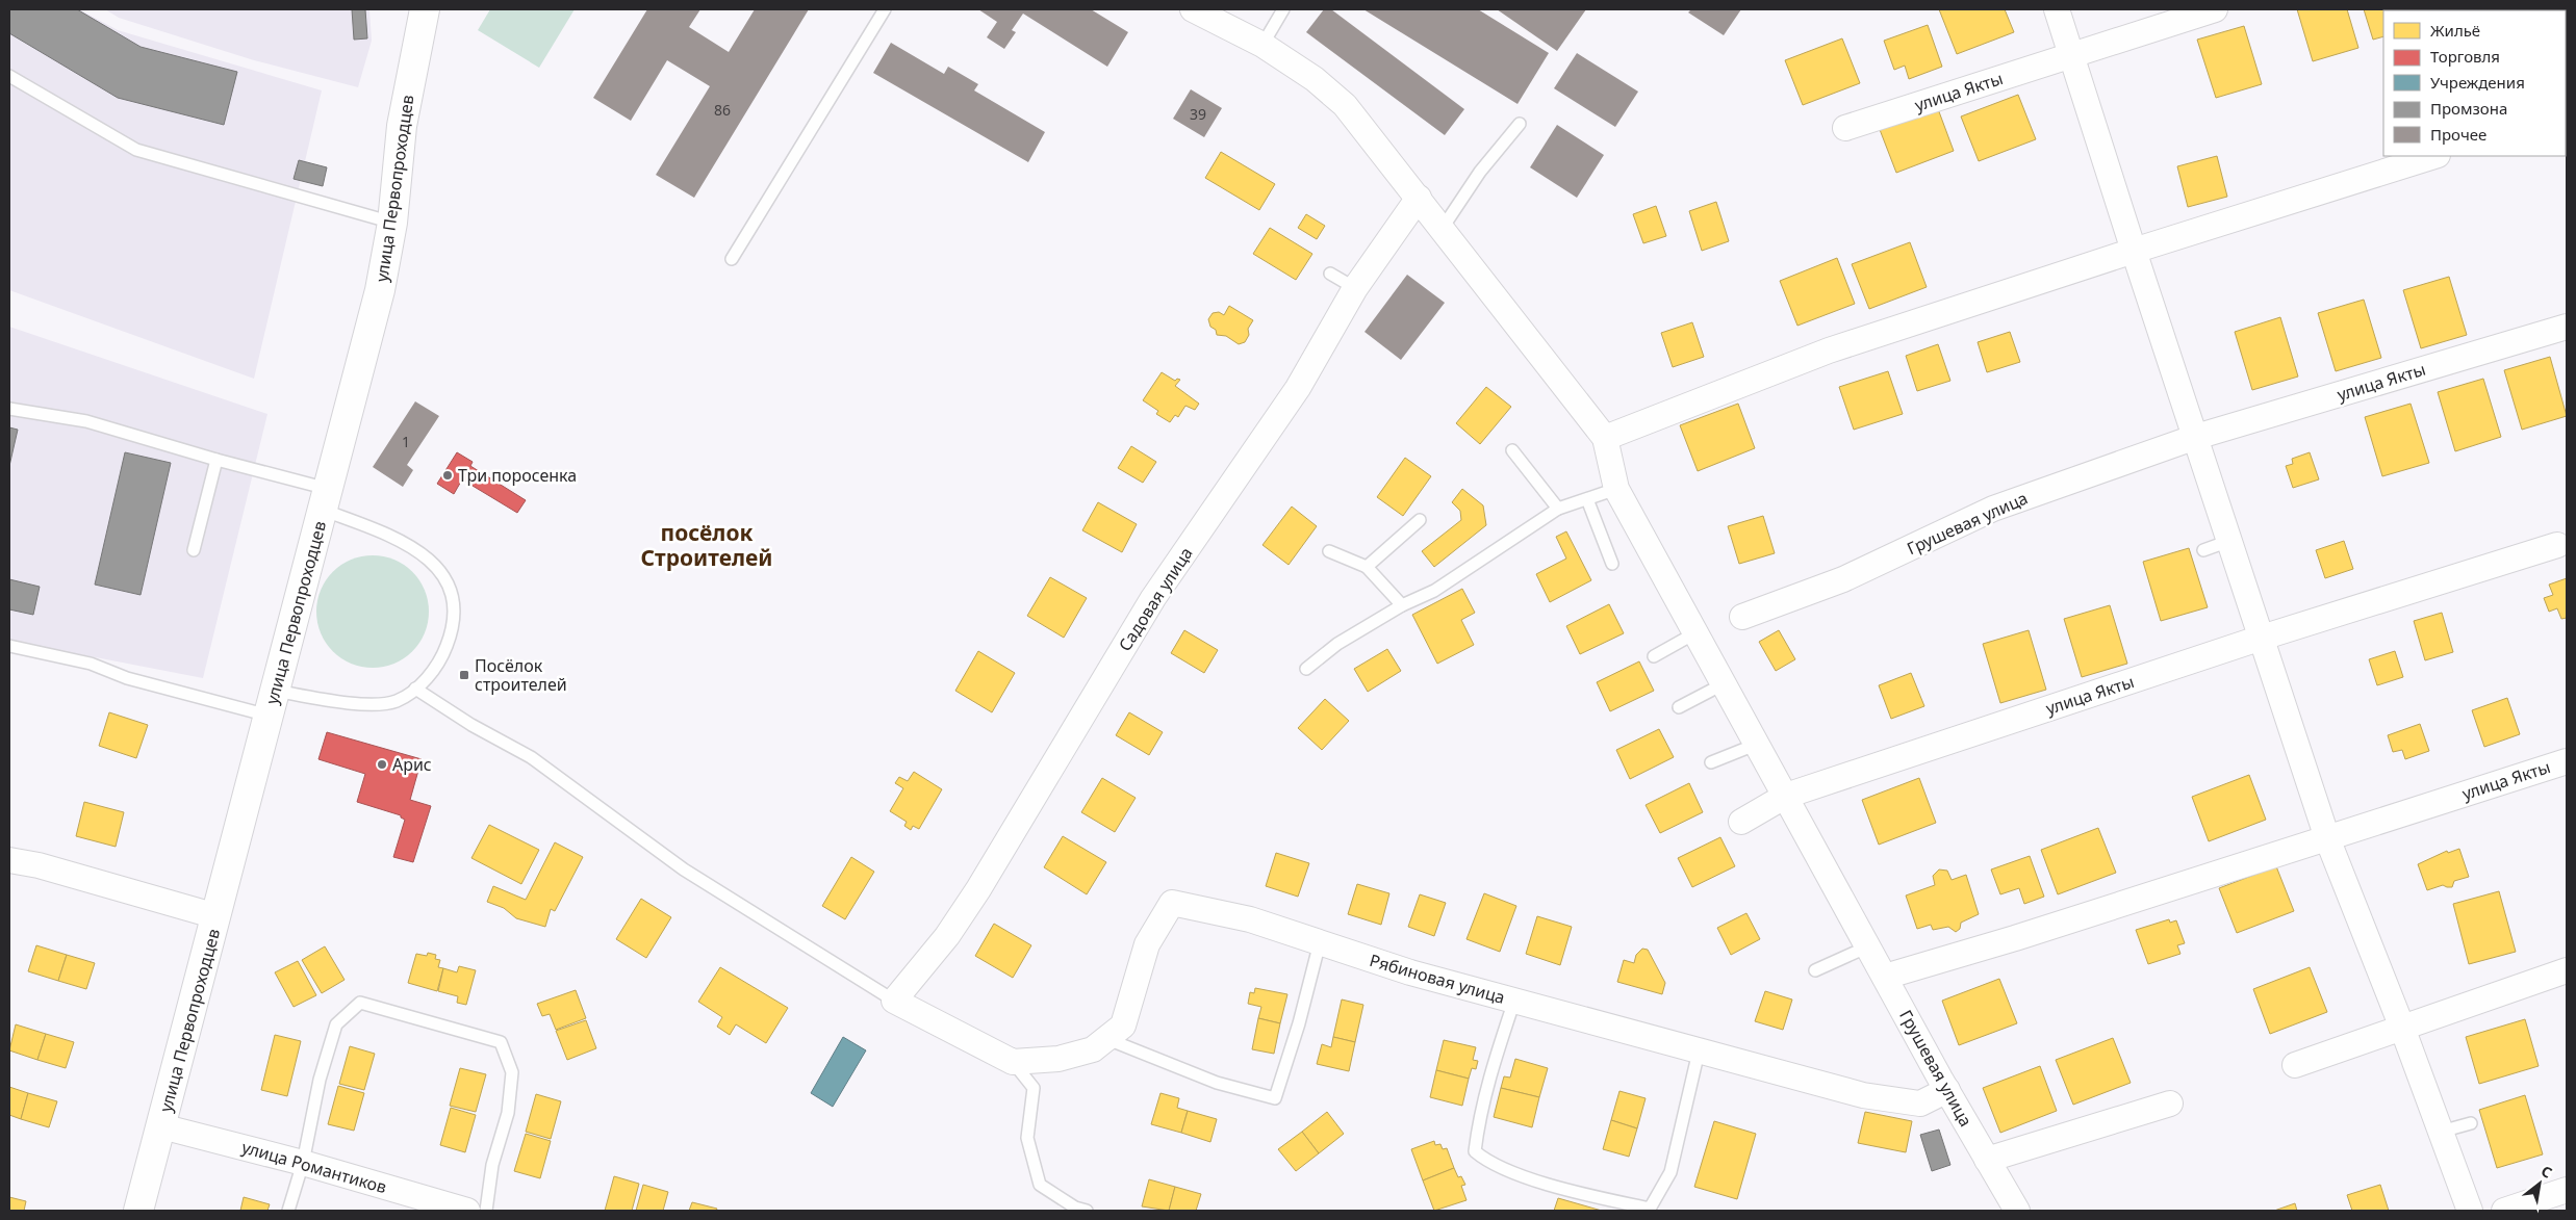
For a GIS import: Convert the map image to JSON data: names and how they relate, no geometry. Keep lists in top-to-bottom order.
{
  "streets": {
    "street": [
      "улица Якты",
      "улица Первопроходцев",
      "Грушевая улица",
      "Садовая улица",
      "Рябиновая улица",
      "улица Романтиков"
    ]
  },
  "crossings": [
    ["улица Якты", "Грушевая улица"],
    ["улица Первопроходцев", "улица Романтиков"],
    ["Грушевая улица", "Рябиновая улица"]
  ],
  "districts": ["посёлок Строителей"],
  "places": {
    "other": ["Три поросенка", "Арис"],
    "transit": ["Посёлок строителей"]
  },
  "house_numbers": ["86", "39", "1"],
  "legend": [
    "Жильё",
    "Торговля",
    "Учреждения",
    "Промзона",
    "Прочее"
  ],
  "north": "top right"
}
